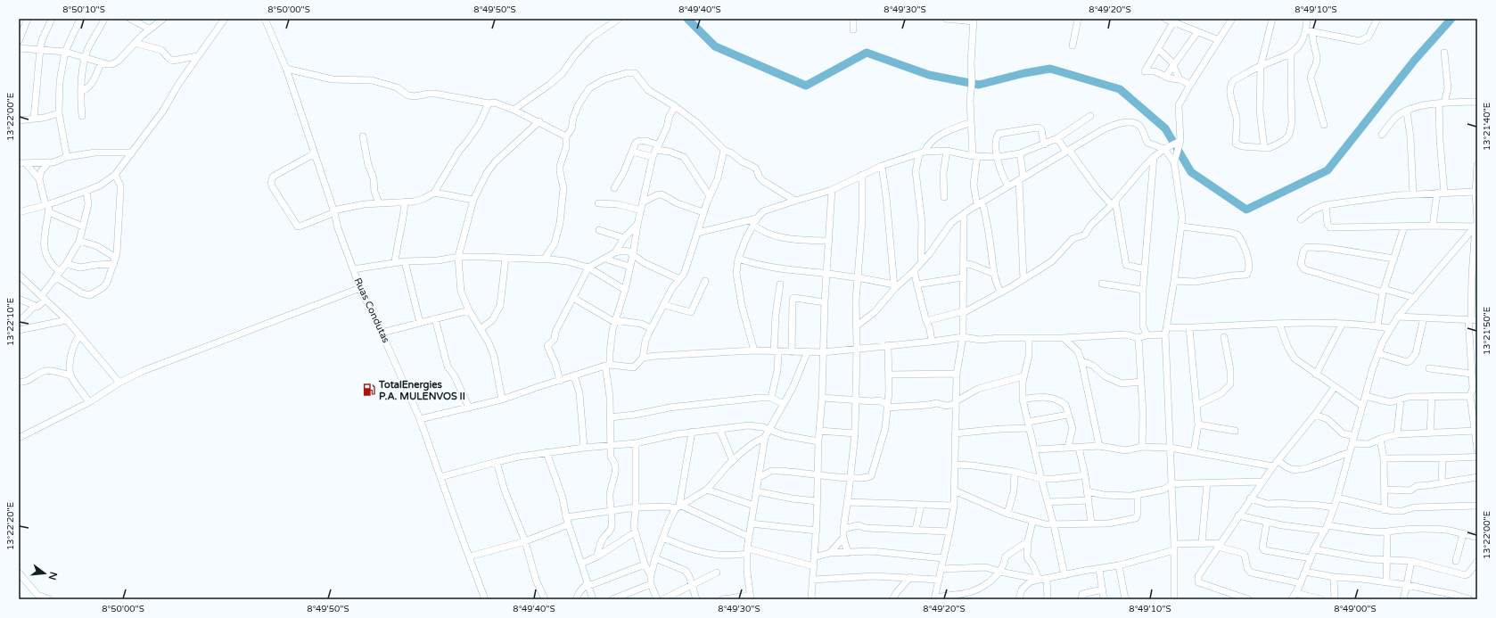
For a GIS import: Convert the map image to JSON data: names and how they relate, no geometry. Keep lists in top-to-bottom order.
{
  "streets": {
    "street": ["Ruas Condutas"]
  },
  "places": {
    "fuel station": ["TotalEnergies P.A. MULENVOS II"]
  },
  "north": "right",
  "coordinates": [
    "8°50'10\"S",
    "8°50'00\"S",
    "8°49'50\"S",
    "8°49'40\"S",
    "8°49'30\"S",
    "8°49'20\"S",
    "8°49'10\"S",
    "13°22'00\"E",
    "13°21'40\"E",
    "13°22'10\"E",
    "13°21'50\"E",
    "13°22'20\"E",
    "8°49'00\"S"
  ]
}
